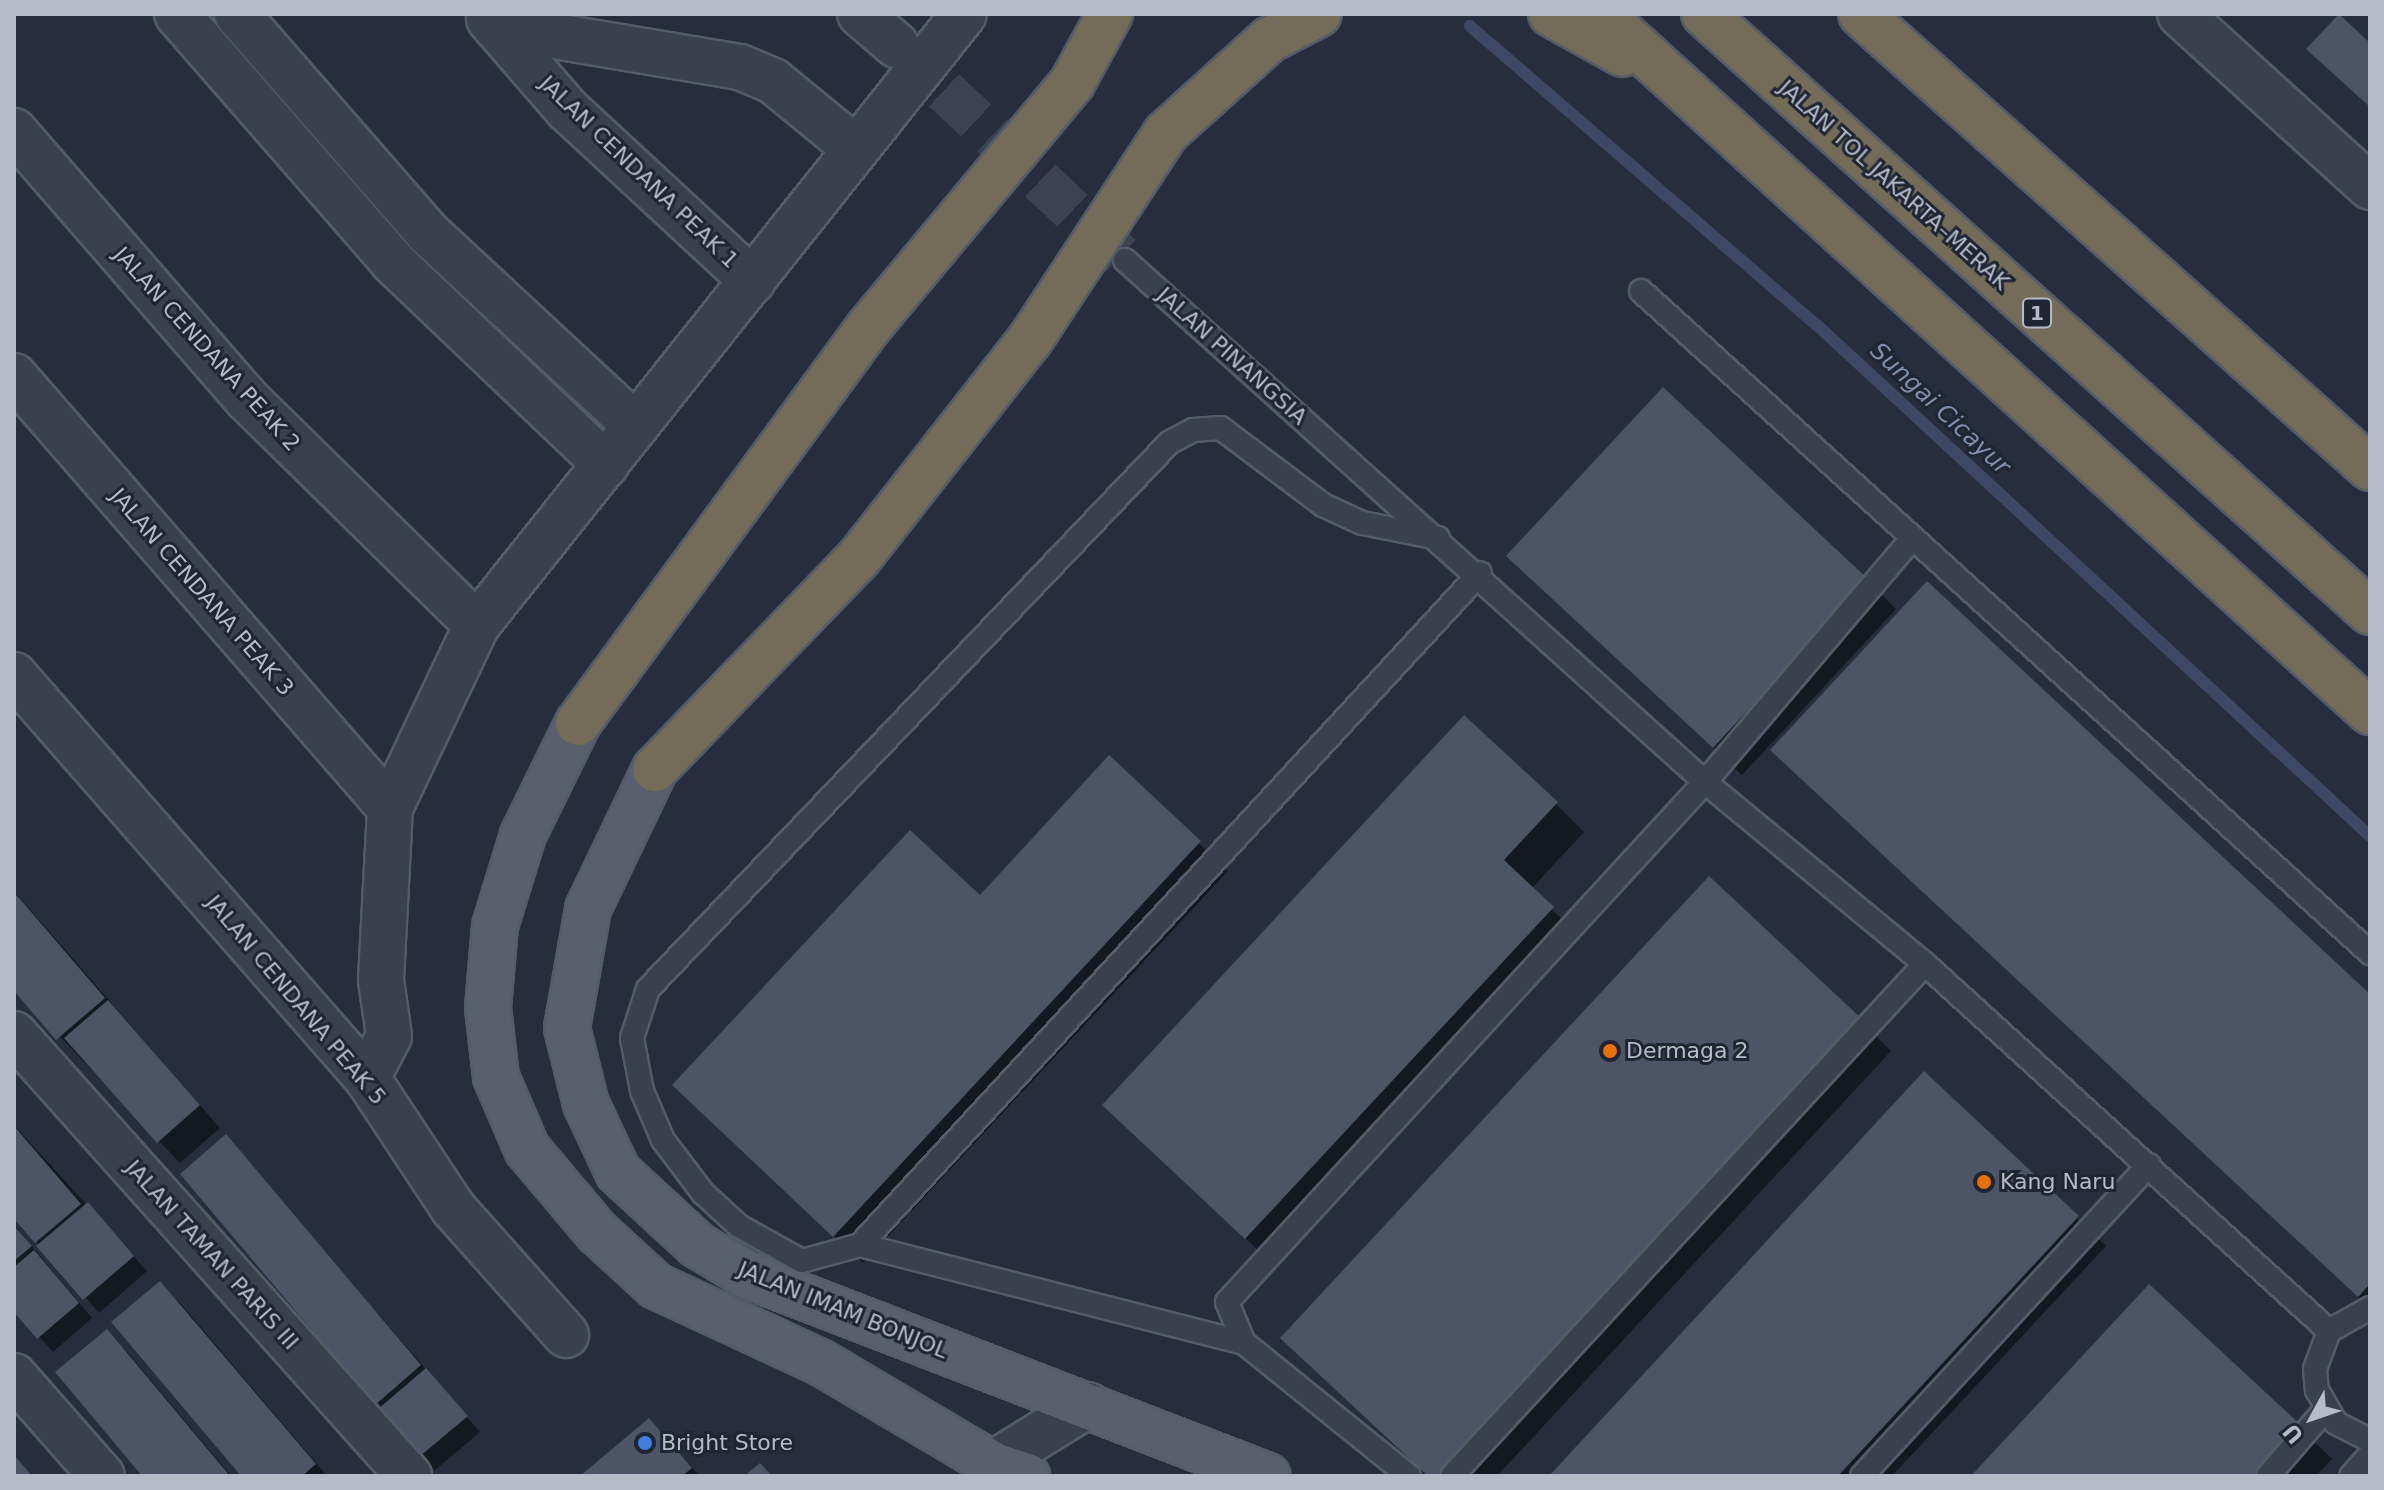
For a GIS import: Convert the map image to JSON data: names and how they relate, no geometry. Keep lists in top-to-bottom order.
{
  "streets": {
    "highway": ["JALAN TOL JAKARTA–MERAK", "1"],
    "main road": ["JALAN IMAM BONJOL"],
    "street": [
      "JALAN CENDANA PEAK 1",
      "JALAN CENDANA PEAK 2",
      "JALAN CENDANA PEAK 3",
      "JALAN CENDANA PEAK 5",
      "JALAN TAMAN PARIS III"
    ],
    "lane": ["JALAN PINANGSIA"]
  },
  "water": ["Sungai Cicayur"],
  "places": ["Dermaga 2", "Kang Naru", "Bright Store"],
  "north": "bottom left"
}
